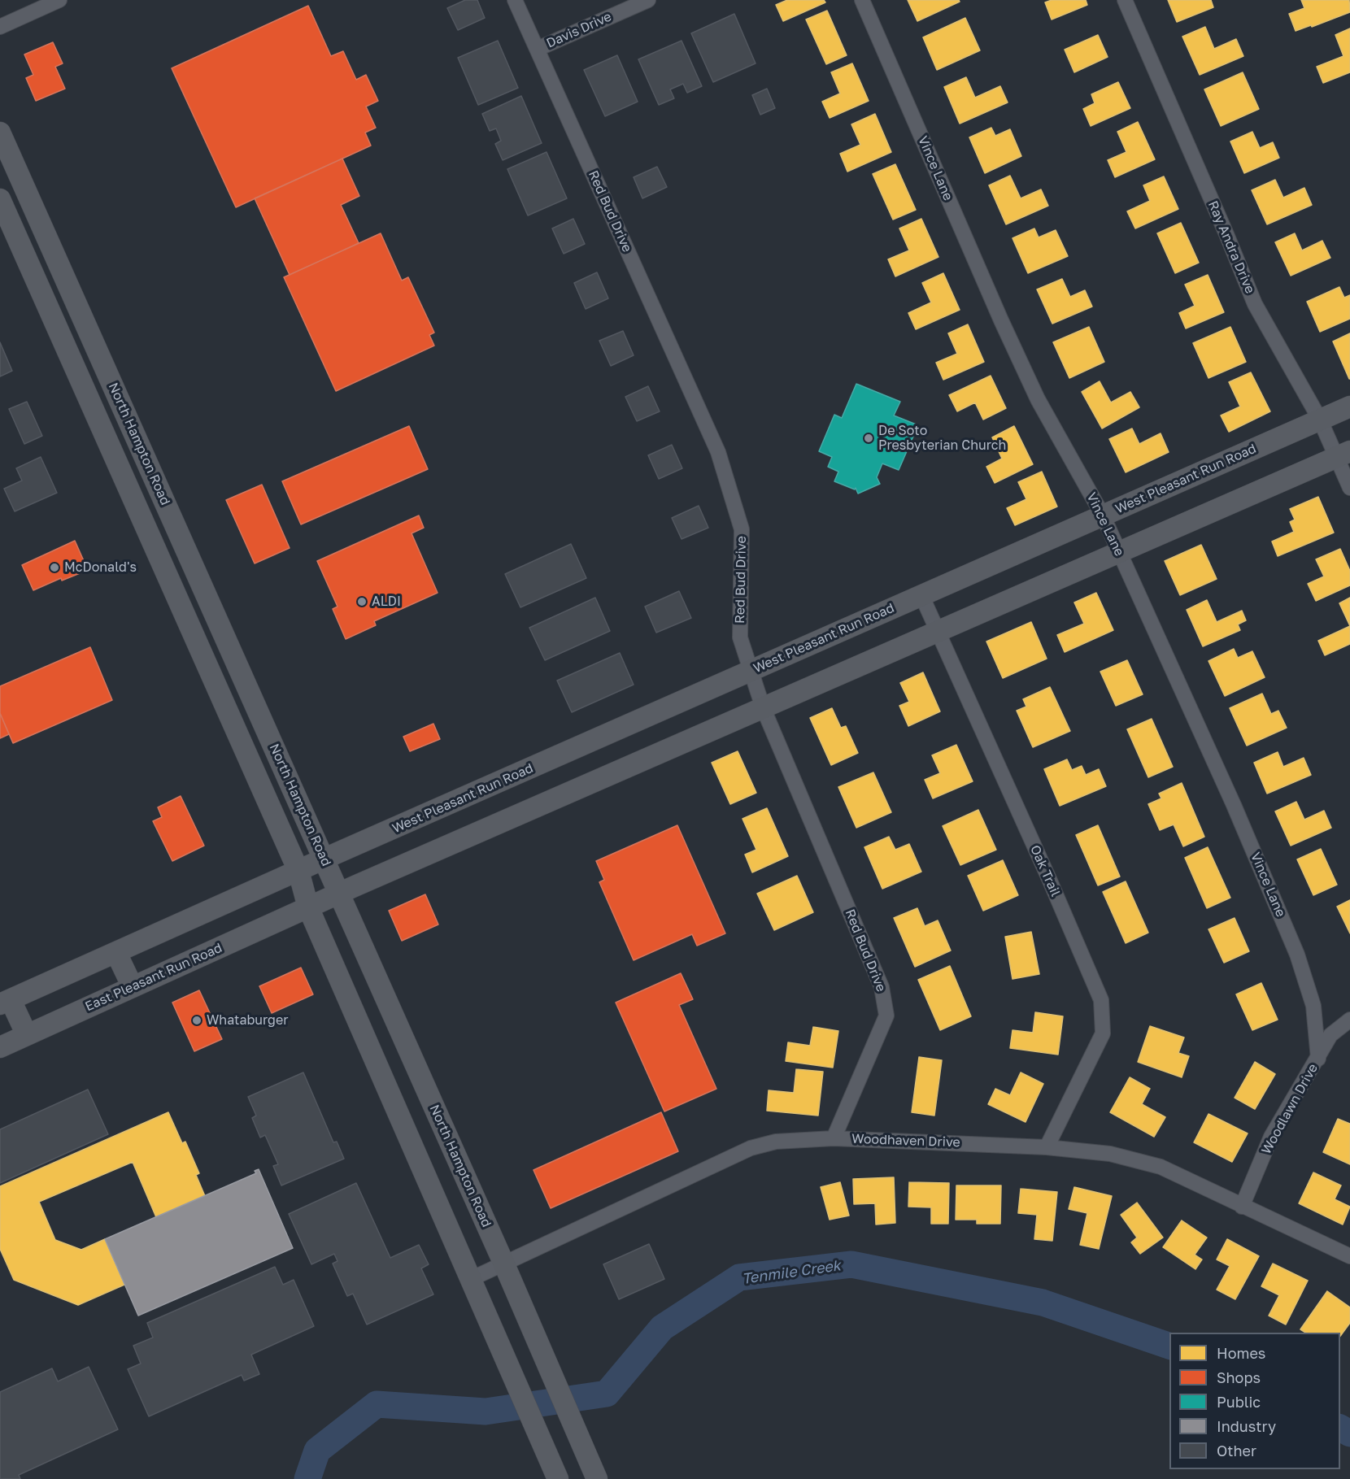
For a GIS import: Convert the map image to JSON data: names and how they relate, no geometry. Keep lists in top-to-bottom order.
{
  "streets": {
    "main road": ["North Hampton Road", "West Pleasant Run Road", "East Pleasant Run Road"],
    "street": [
      "Davis Drive",
      "Vince Lane",
      "Red Bud Drive",
      "Ray Andra Drive",
      "Oak Trail",
      "Woodlawn Drive",
      "Woodhaven Drive"
    ]
  },
  "crossings": [
    ["Davis Drive", "Red Bud Drive"],
    ["Vince Lane", "West Pleasant Run Road"],
    ["Vince Lane", "Woodlawn Drive"],
    ["Red Bud Drive", "West Pleasant Run Road"],
    ["Red Bud Drive", "Woodhaven Drive"],
    ["Ray Andra Drive", "West Pleasant Run Road"],
    ["North Hampton Road", "West Pleasant Run Road"],
    ["North Hampton Road", "East Pleasant Run Road"],
    ["North Hampton Road", "Woodhaven Drive"],
    ["West Pleasant Run Road", "Oak Trail"],
    ["Oak Trail", "Woodhaven Drive"],
    ["Woodlawn Drive", "Woodhaven Drive"]
  ],
  "water": ["Tenmile Creek"],
  "places": [
    "De Soto Presbyterian Church",
    "McDonald's",
    "ALDI",
    "Whataburger"
  ],
  "legend": [
    "Homes",
    "Shops",
    "Public",
    "Industry",
    "Other"
  ]
}
